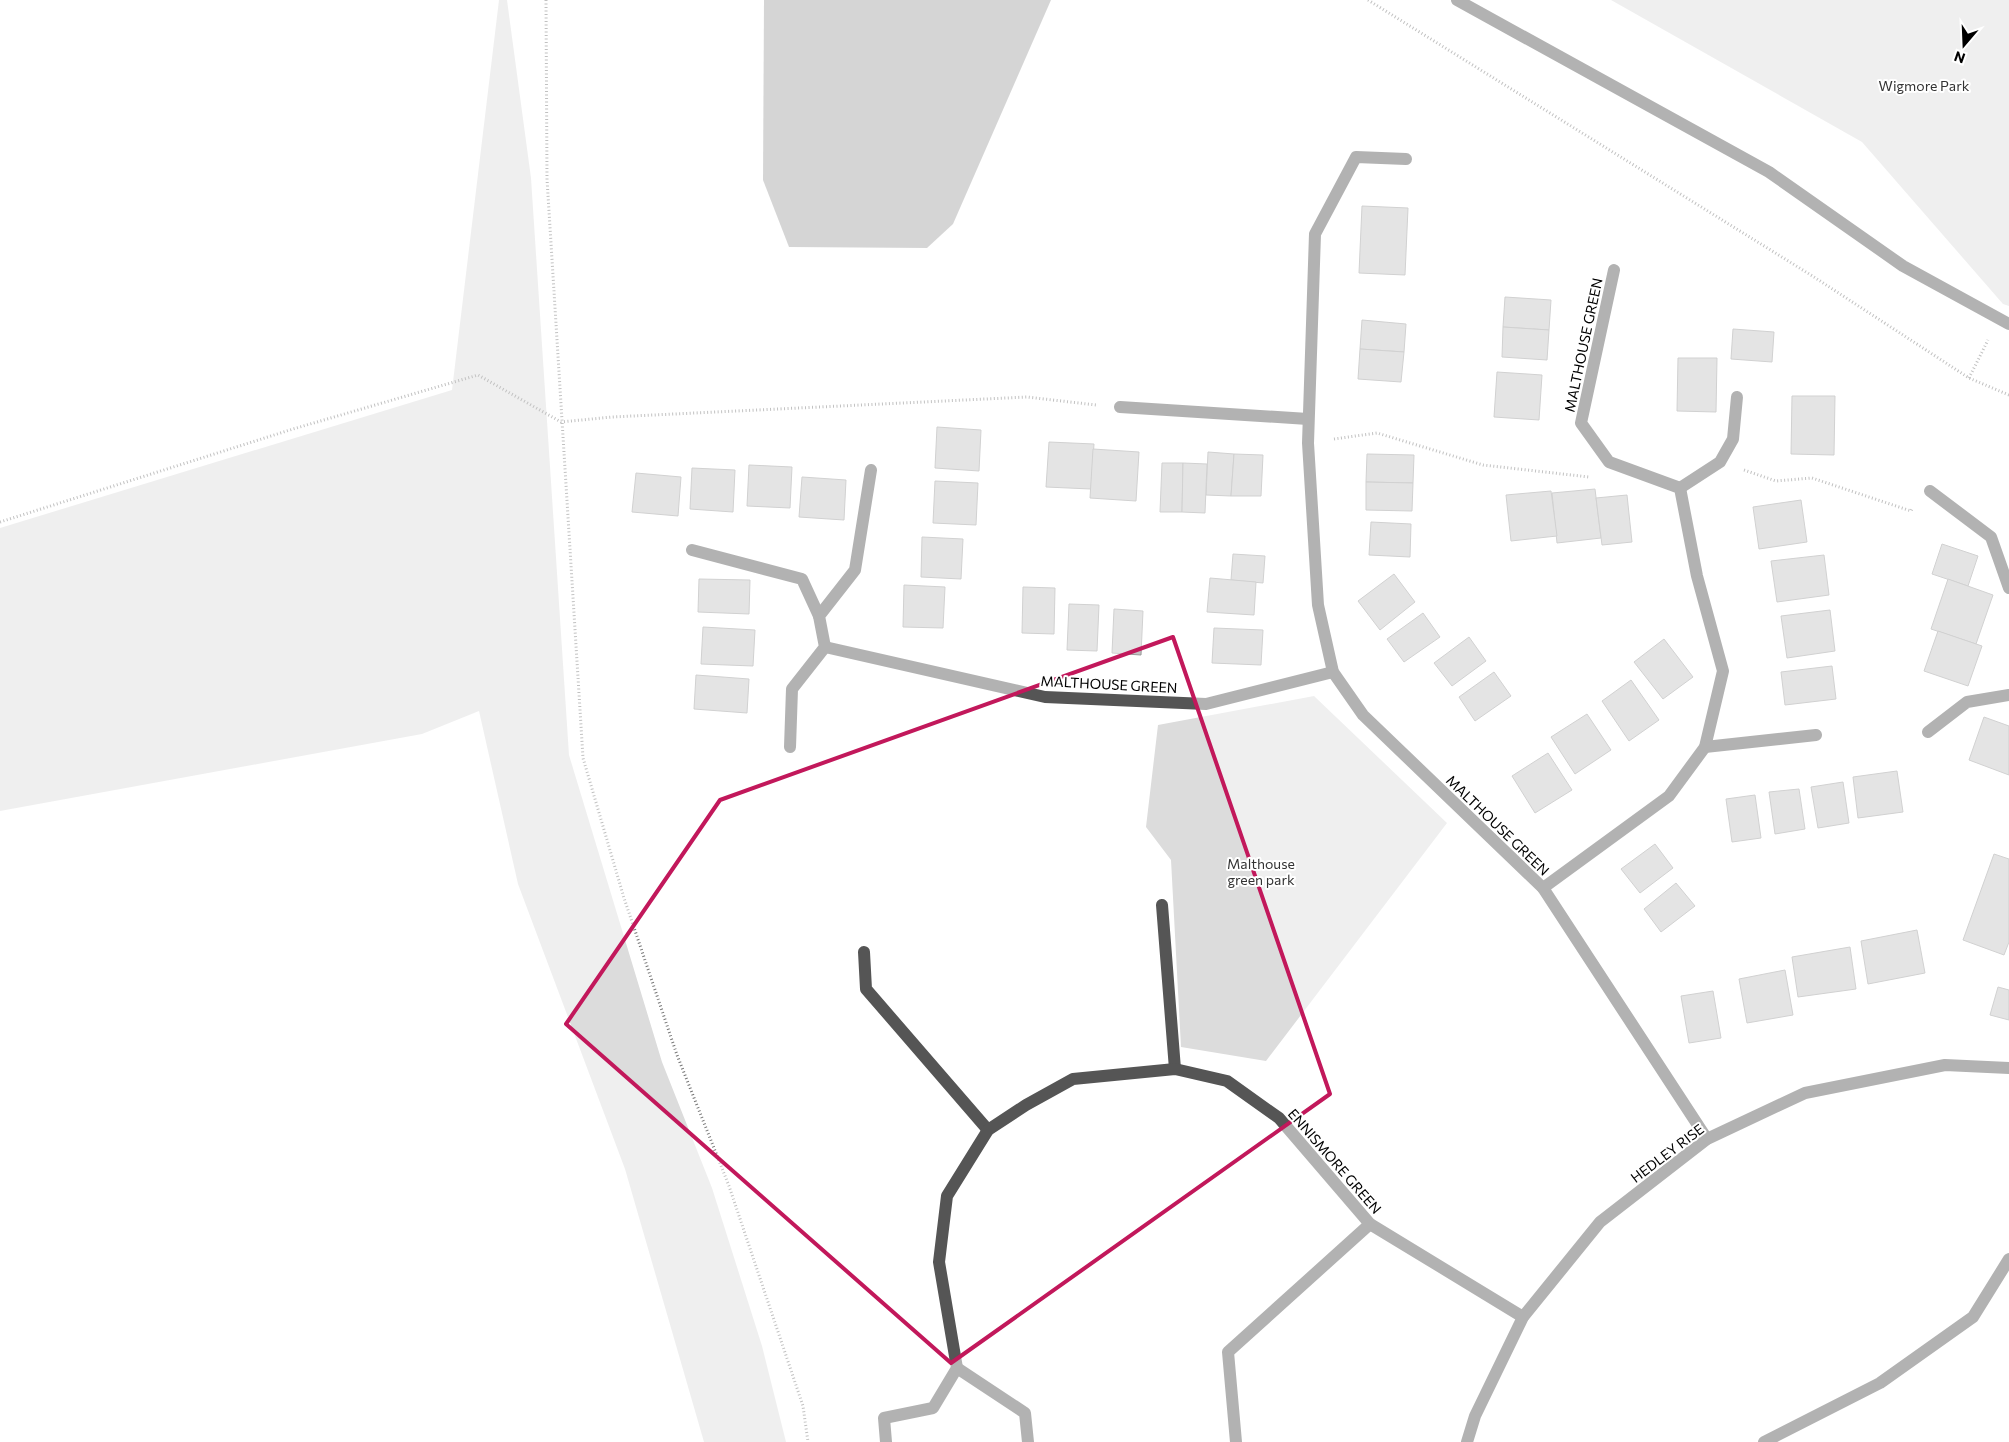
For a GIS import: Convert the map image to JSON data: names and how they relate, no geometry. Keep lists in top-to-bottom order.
{
  "streets": {
    "street": ["MALTHOUSE GREEN", "HEDLEY RISE", "ENNISMORE GREEN"]
  },
  "crossings": [
    ["MALTHOUSE GREEN", "HEDLEY RISE"],
    ["HEDLEY RISE", "ENNISMORE GREEN"]
  ],
  "parks": ["Wigmore Park", "Malthouse green park"],
  "north": "bottom"
}
